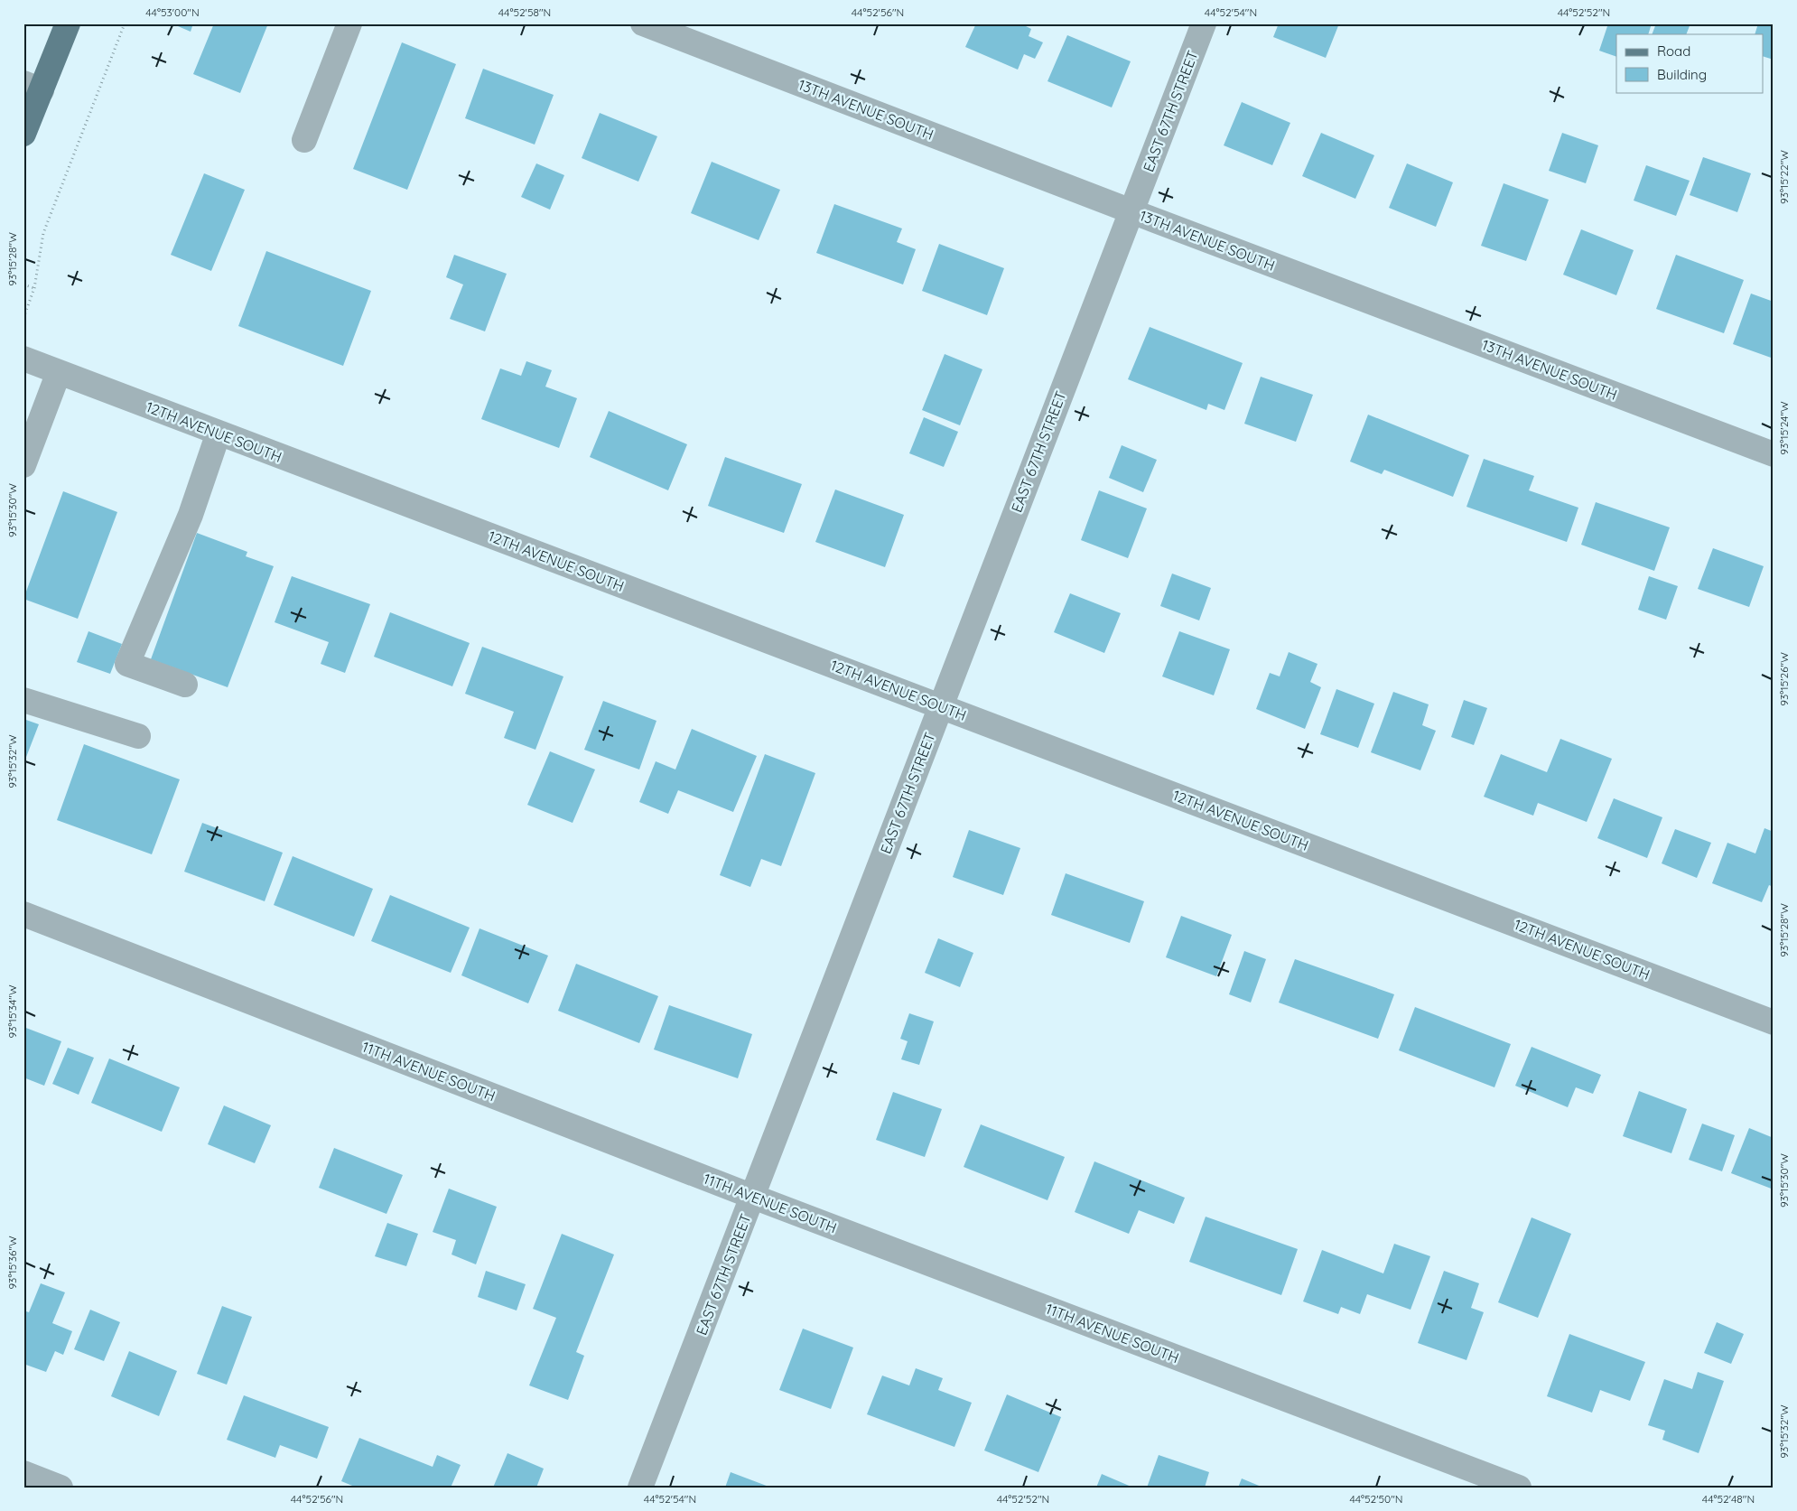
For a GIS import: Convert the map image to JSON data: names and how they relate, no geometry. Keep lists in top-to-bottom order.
{
  "streets": {
    "street": [
      "13TH AVENUE SOUTH",
      "EAST 67TH STREET",
      "12TH AVENUE SOUTH",
      "11TH AVENUE SOUTH"
    ]
  },
  "crossings": [
    ["13TH AVENUE SOUTH", "EAST 67TH STREET"],
    ["EAST 67TH STREET", "12TH AVENUE SOUTH"],
    ["EAST 67TH STREET", "11TH AVENUE SOUTH"]
  ],
  "legend": ["Road", "Building"],
  "coordinates": [
    "44°53'00\"N",
    "44°52'58\"N",
    "44°52'56\"N",
    "44°52'54\"N",
    "44°52'52\"N",
    "93°15'22\"W",
    "93°15'28\"W",
    "93°15'24\"W",
    "93°15'30\"W",
    "93°15'26\"W",
    "93°15'32\"W",
    "93°15'34\"W",
    "93°15'36\"W",
    "44°52'50\"N",
    "44°52'48\"N"
  ]
}
